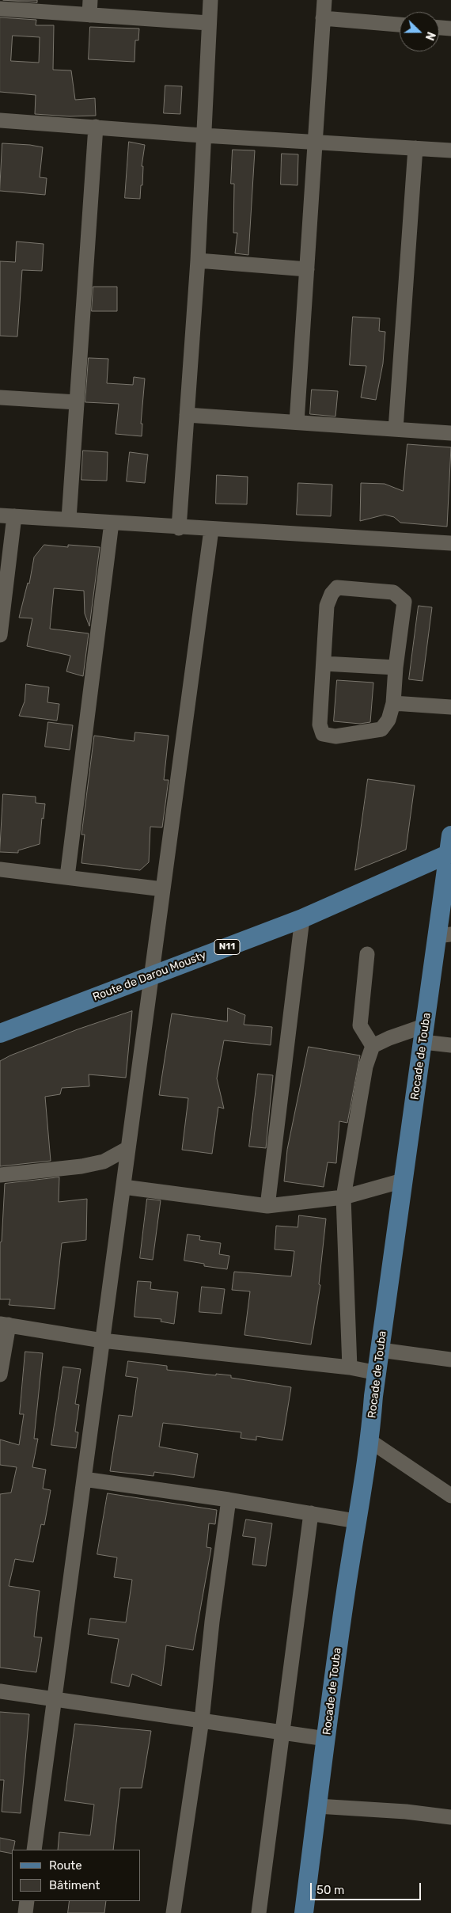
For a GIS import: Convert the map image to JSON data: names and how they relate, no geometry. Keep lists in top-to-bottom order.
{
  "streets": {
    "main road": ["N11", "Route de Darou Mousty", "Rocade de Touba"]
  },
  "crossings": [
    ["Route de Darou Mousty", "Rocade de Touba"]
  ],
  "legend": ["Route", "Bâtiment"],
  "scale_bar": "50 m",
  "north": "right"
}
